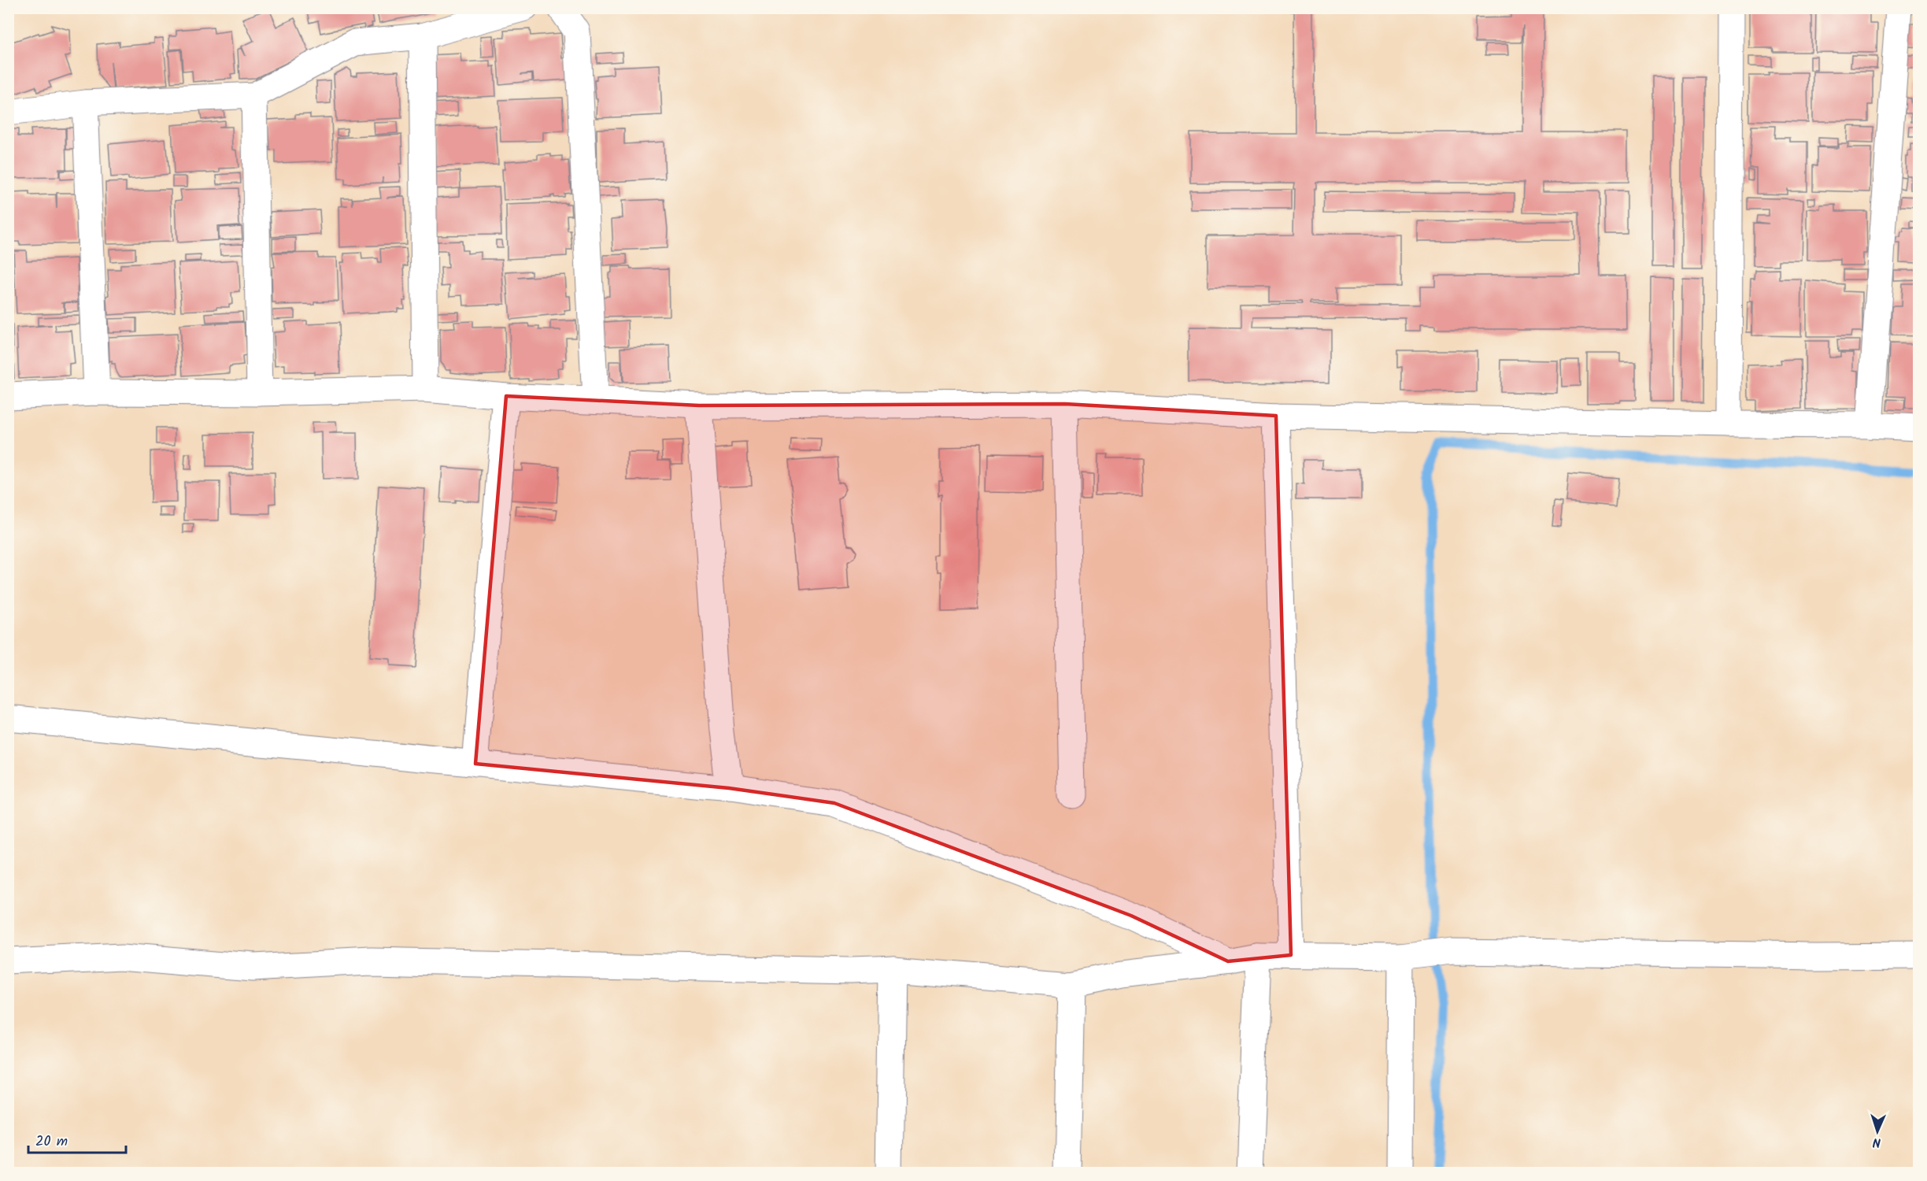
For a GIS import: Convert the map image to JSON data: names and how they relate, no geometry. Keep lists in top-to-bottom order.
{
  "scale_bar": "20 m",
  "north": "bottom"
}
